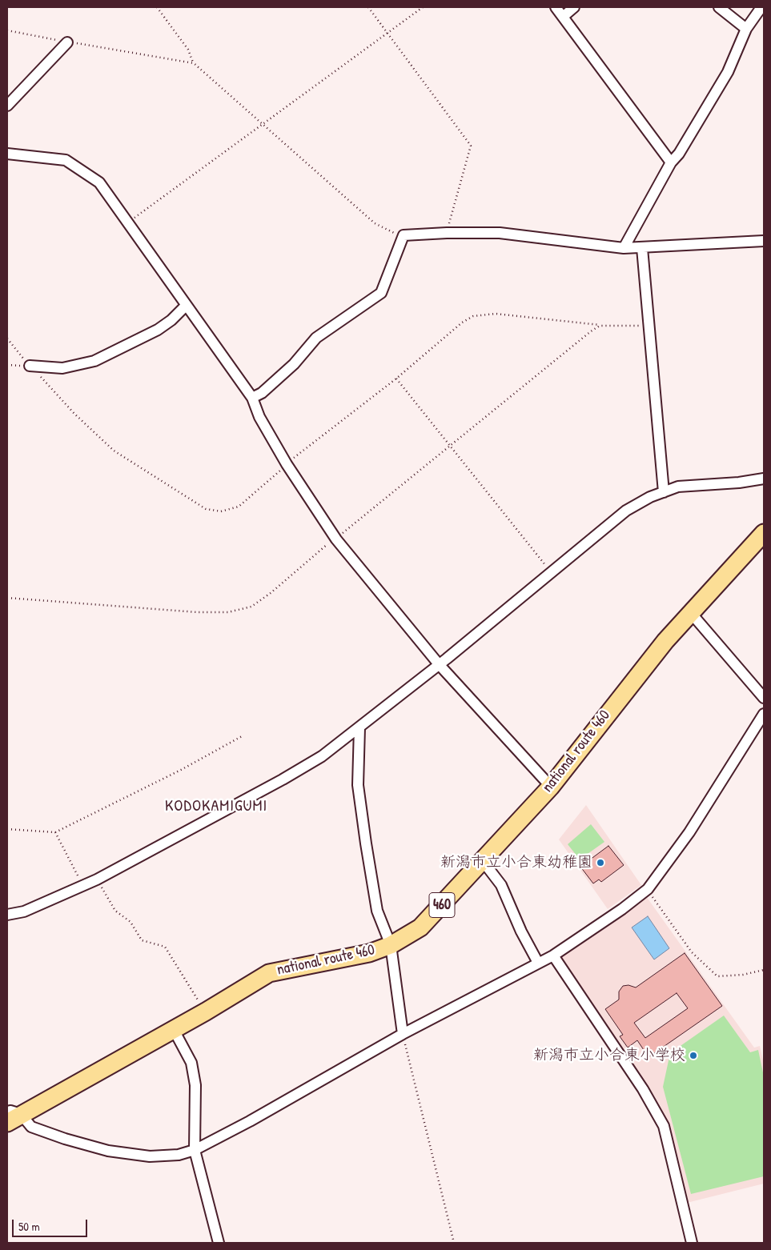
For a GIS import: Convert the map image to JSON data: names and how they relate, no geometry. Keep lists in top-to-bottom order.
{
  "streets": {
    "highway": ["national route 460", "460"]
  },
  "districts": ["KODOKAMIGUMI"],
  "places": ["新潟市立小合東幼稚園", "新潟市立小合東小学校"],
  "scale_bar": "50 m"
}
